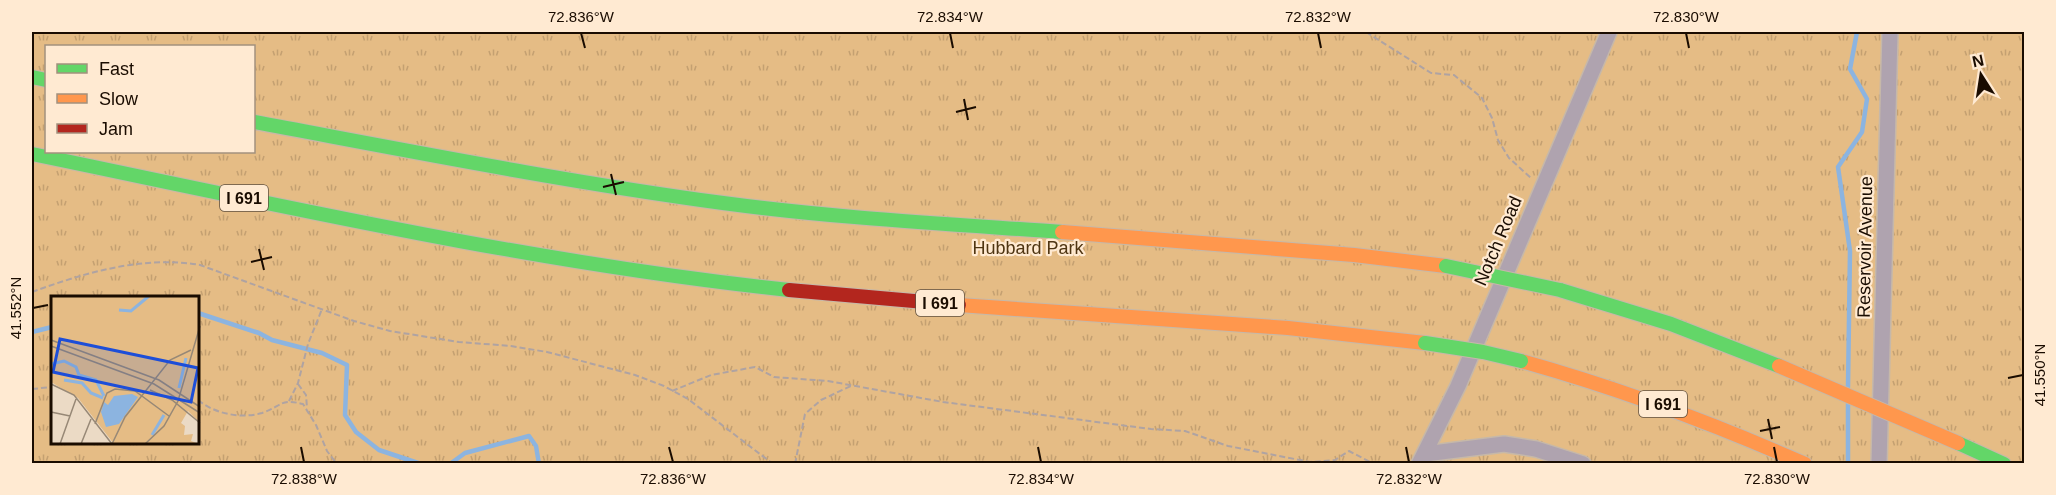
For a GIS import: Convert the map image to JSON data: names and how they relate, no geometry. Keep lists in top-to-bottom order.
{
  "streets": {
    "highway": ["I 691"],
    "street": ["Notch Road", "Reservoir Avenue"]
  },
  "parks": ["Hubbard Park"],
  "legend": ["Fast", "Slow", "Jam"],
  "north": "top",
  "coordinates": [
    "72.836°W",
    "72.834°W",
    "72.832°W",
    "72.830°W",
    "41.552°N",
    "41.550°N",
    "72.838°W"
  ]
}
